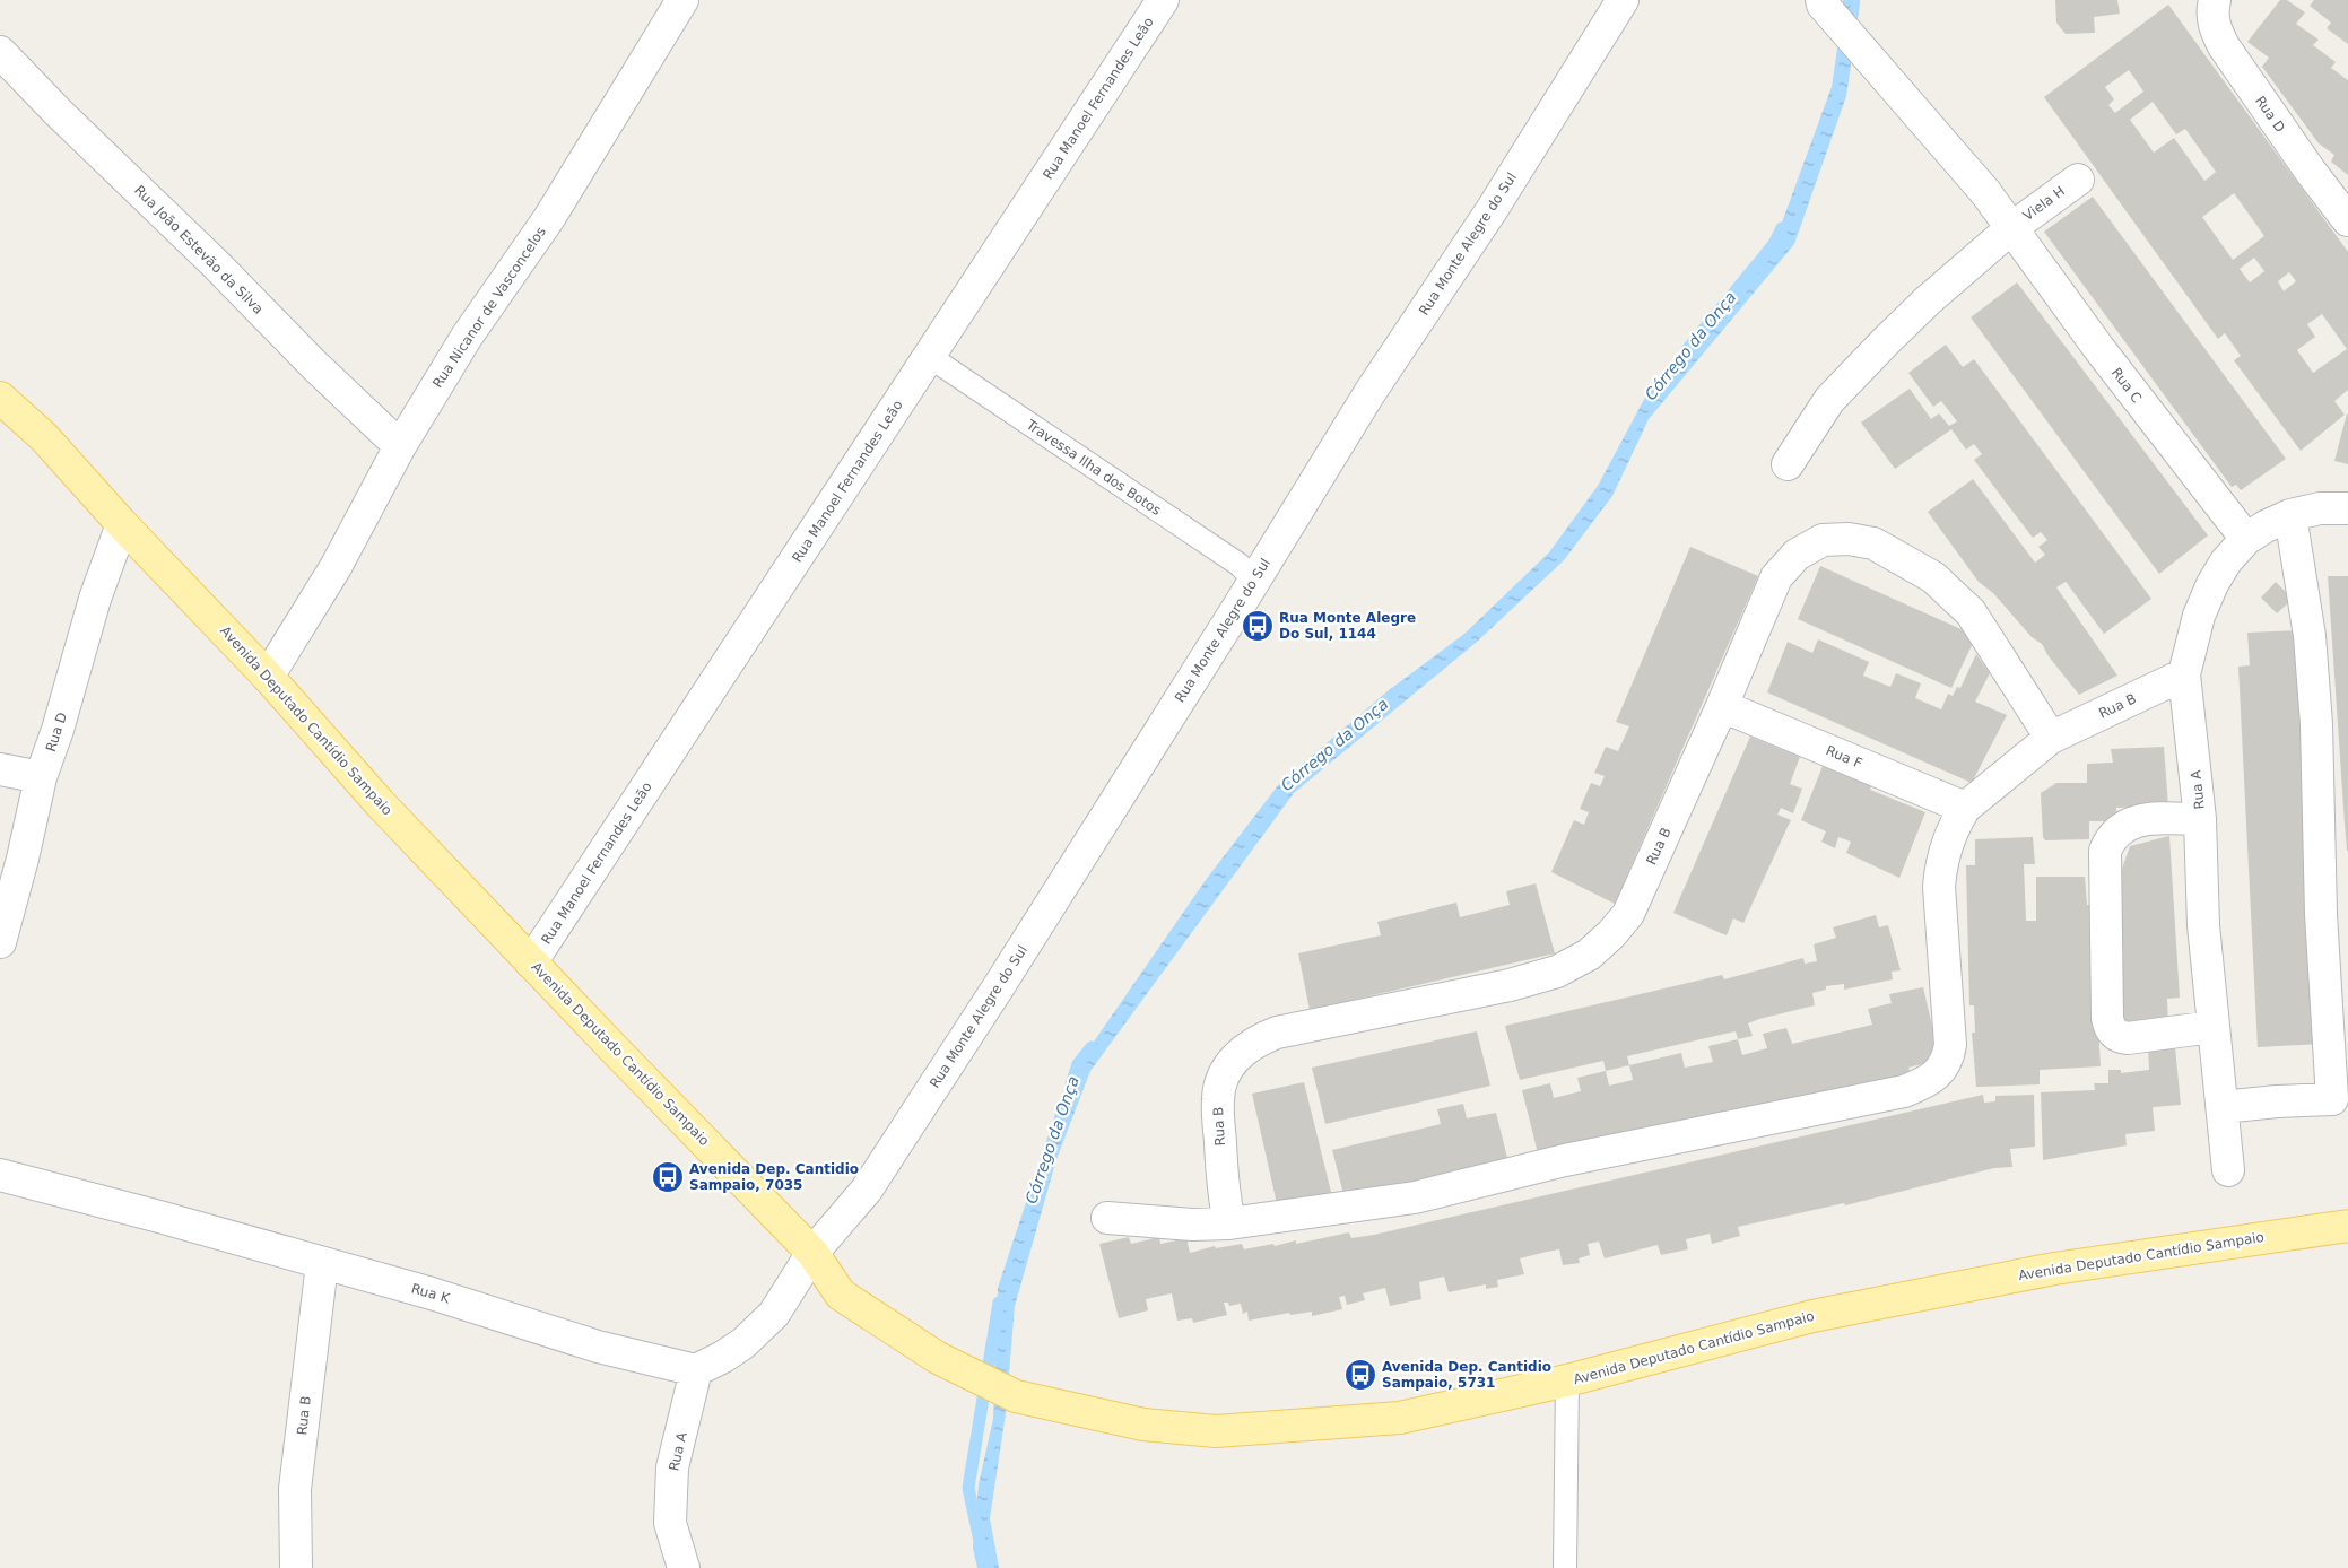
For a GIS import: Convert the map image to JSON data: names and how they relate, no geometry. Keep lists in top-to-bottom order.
{
  "streets": {
    "main road": ["Avenida Deputado Cantídio Sampaio"],
    "street": [
      "Rua Manoel Fernandes Leão",
      "Rua D",
      "Viela H",
      "Rua Monte Alegre do Sul",
      "Rua João Estevão da Silva",
      "Rua Nicanor de Vasconcelos",
      "Rua C",
      "Rua B",
      "Rua F",
      "Rua A",
      "Rua K"
    ],
    "lane": ["Travessa Ilha dos Botos"]
  },
  "crossings": [
    ["Rua Manoel Fernandes Leão", "Travessa Ilha dos Botos"],
    ["Rua Manoel Fernandes Leão", "Avenida Deputado Cantídio Sampaio"],
    ["Rua D", "Avenida Deputado Cantídio Sampaio"],
    ["Viela H", "Rua C"],
    ["Rua Monte Alegre do Sul", "Travessa Ilha dos Botos"],
    ["Rua Monte Alegre do Sul", "Avenida Deputado Cantídio Sampaio"],
    ["Rua João Estevão da Silva", "Rua Nicanor de Vasconcelos"],
    ["Rua Nicanor de Vasconcelos", "Avenida Deputado Cantídio Sampaio"],
    ["Rua C", "Rua A"],
    ["Rua B", "Rua F"],
    ["Rua B", "Rua A"],
    ["Rua B", "Rua K"],
    ["Rua A", "Rua K"]
  ],
  "water": ["Córrego da Onça"],
  "places": {
    "bus stop": ["Rua Monte Alegre Do Sul, 1144", "Avenida Dep. Cantidio Sampaio, 7035", "Avenida Dep. Cantidio Sampaio, 5731"]
  }
}
